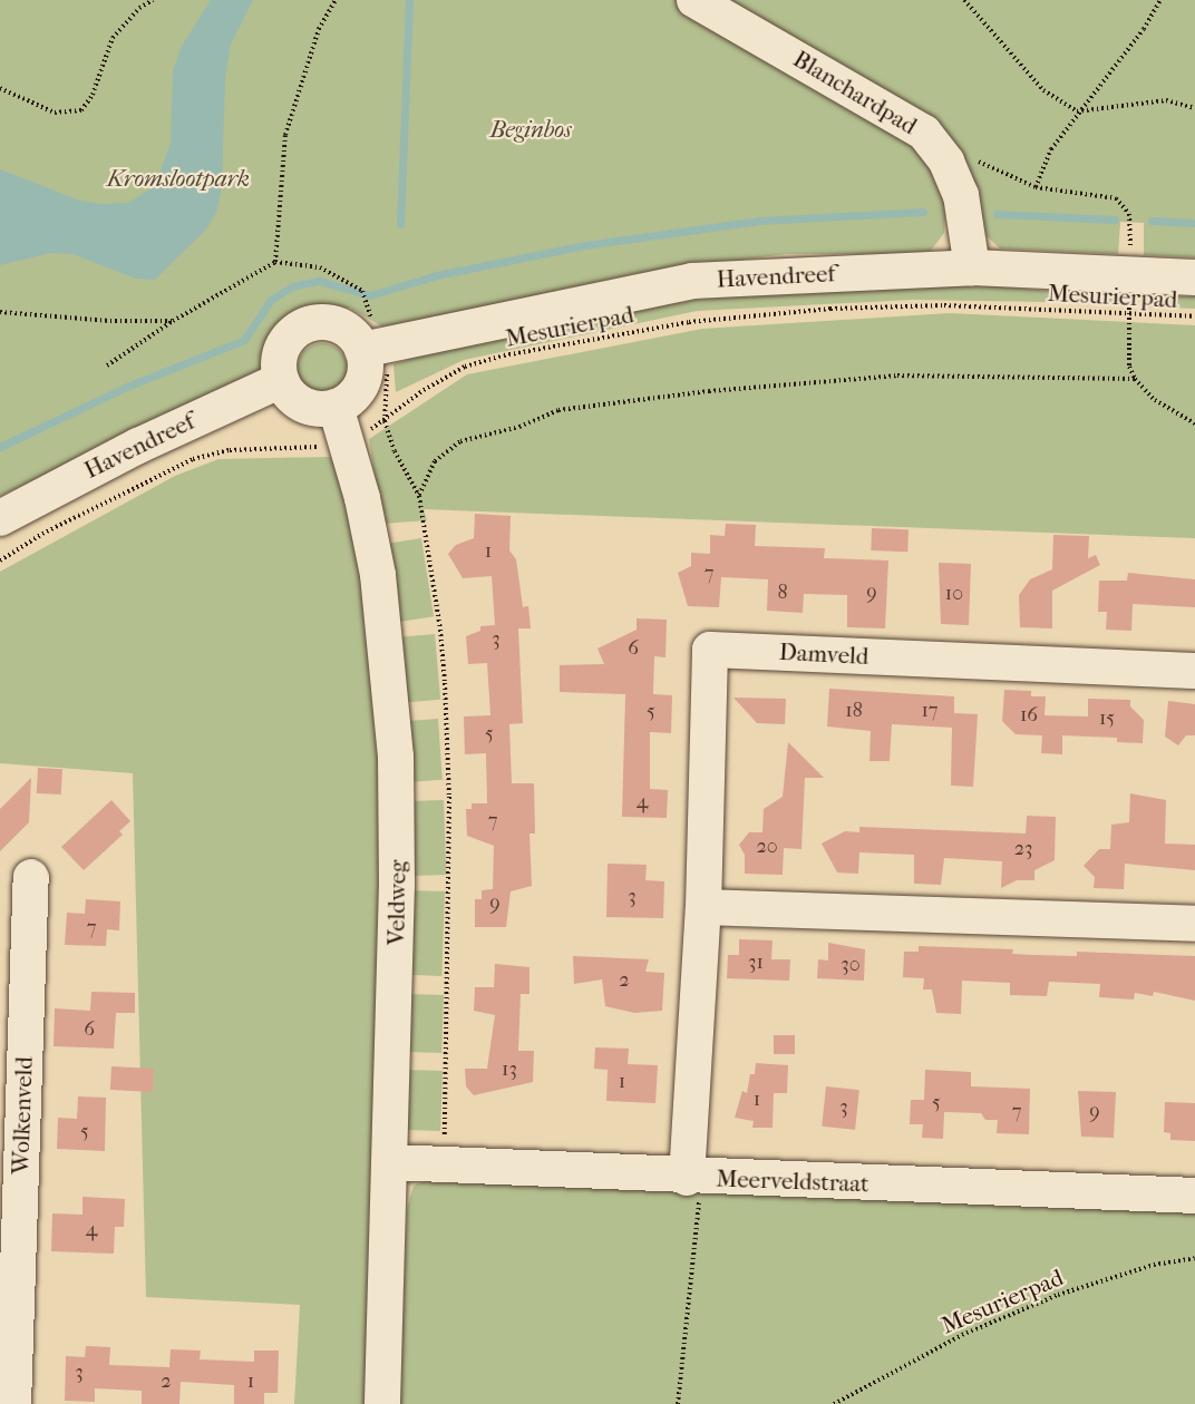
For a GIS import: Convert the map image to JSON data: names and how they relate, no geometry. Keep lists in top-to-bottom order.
{
  "streets": {
    "street": [
      "Blanchardpad",
      "Havendreef",
      "Damveld",
      "Veldweg",
      "Wolkenveld",
      "Meerveldstraat"
    ],
    "path": ["Mesurierpad"]
  },
  "crossings": [
    ["Blanchardpad", "Havendreef"],
    ["Havendreef", "Veldweg"],
    ["Mesurierpad", "Veldweg"],
    ["Damveld", "Meerveldstraat"],
    ["Veldweg", "Meerveldstraat"]
  ],
  "parks": ["Beginbos", "Kromslootpark"],
  "house_numbers": [
    "1",
    "7",
    "8",
    "9",
    "10",
    "3",
    "6",
    "18",
    "17",
    "5",
    "16",
    "15",
    "5",
    "4",
    "7",
    "20",
    "23",
    "3",
    "9",
    "7",
    "31",
    "30",
    "2",
    "6",
    "13",
    "1",
    "1",
    "5",
    "3",
    "7",
    "9",
    "5",
    "4",
    "3",
    "2",
    "1"
  ]
}
